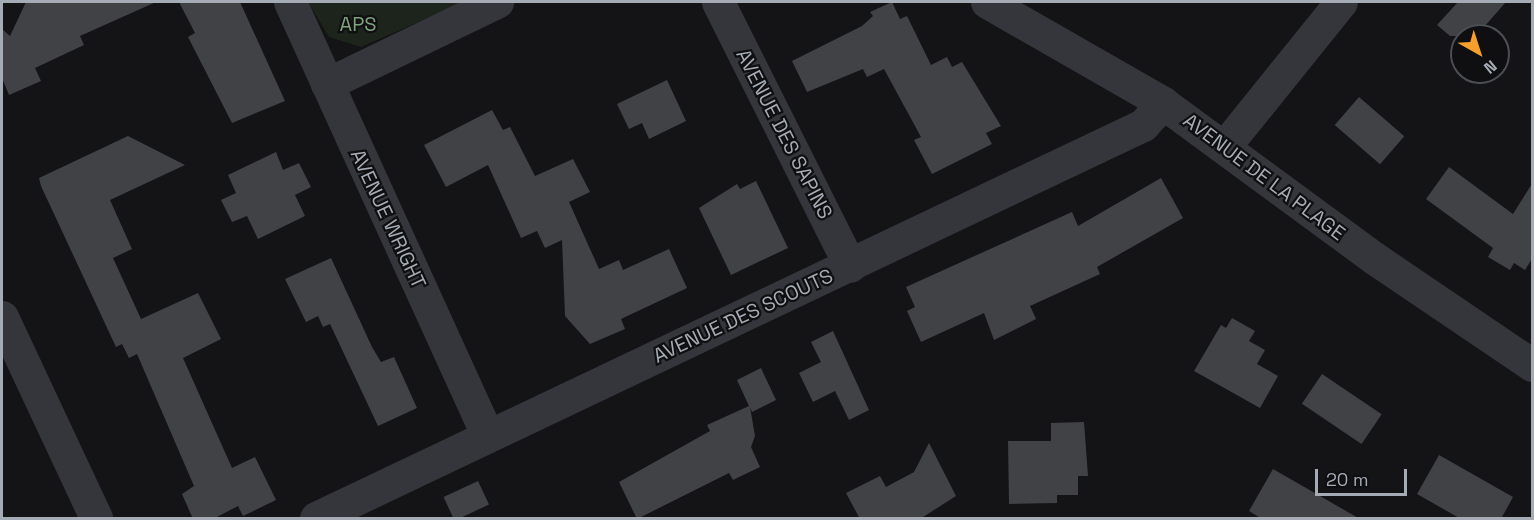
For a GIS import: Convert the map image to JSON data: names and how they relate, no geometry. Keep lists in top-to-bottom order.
{
  "streets": {
    "street": [
      "AVENUE DES SAPINS",
      "AVENUE DE LA PLAGE",
      "AVENUE WRIGHT",
      "AVENUE DES SCOUTS"
    ]
  },
  "crossings": [
    ["AVENUE DES SAPINS", "AVENUE DES SCOUTS"],
    ["AVENUE DE LA PLAGE", "AVENUE DES SCOUTS"],
    ["AVENUE WRIGHT", "AVENUE DES SCOUTS"]
  ],
  "parks": ["APS"],
  "scale_bar": "20 m",
  "north": "bottom right"
}
